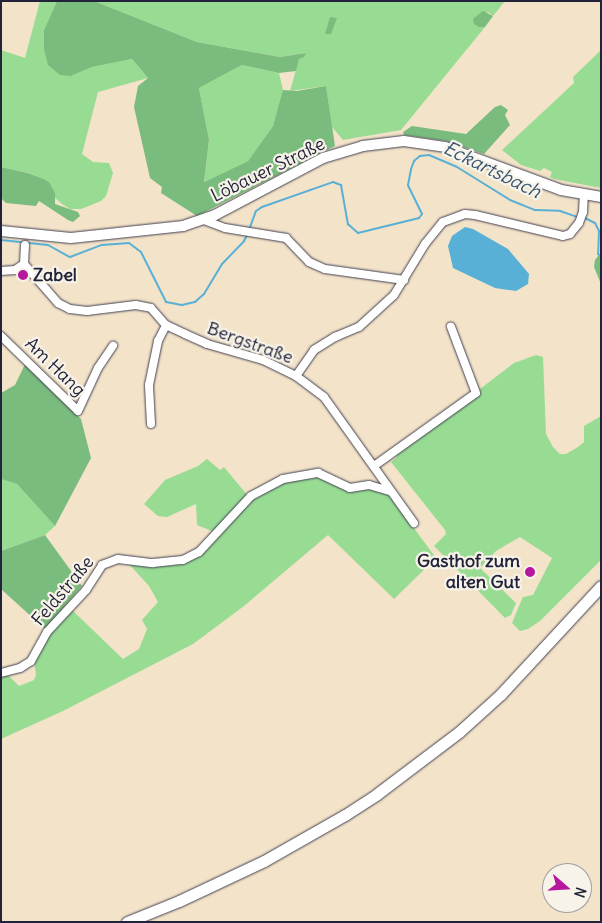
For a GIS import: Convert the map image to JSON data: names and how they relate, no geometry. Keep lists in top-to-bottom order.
{
  "streets": {
    "main road": ["Löbauer Straße"],
    "street": ["Bergstraße", "Am Hang", "Feldstraße"]
  },
  "crossings": [
    ["Bergstraße", "Feldstraße"]
  ],
  "water": ["Eckartsbach"],
  "places": ["Zabel", "Gasthof zum alten Gut"],
  "north": "right"
}
